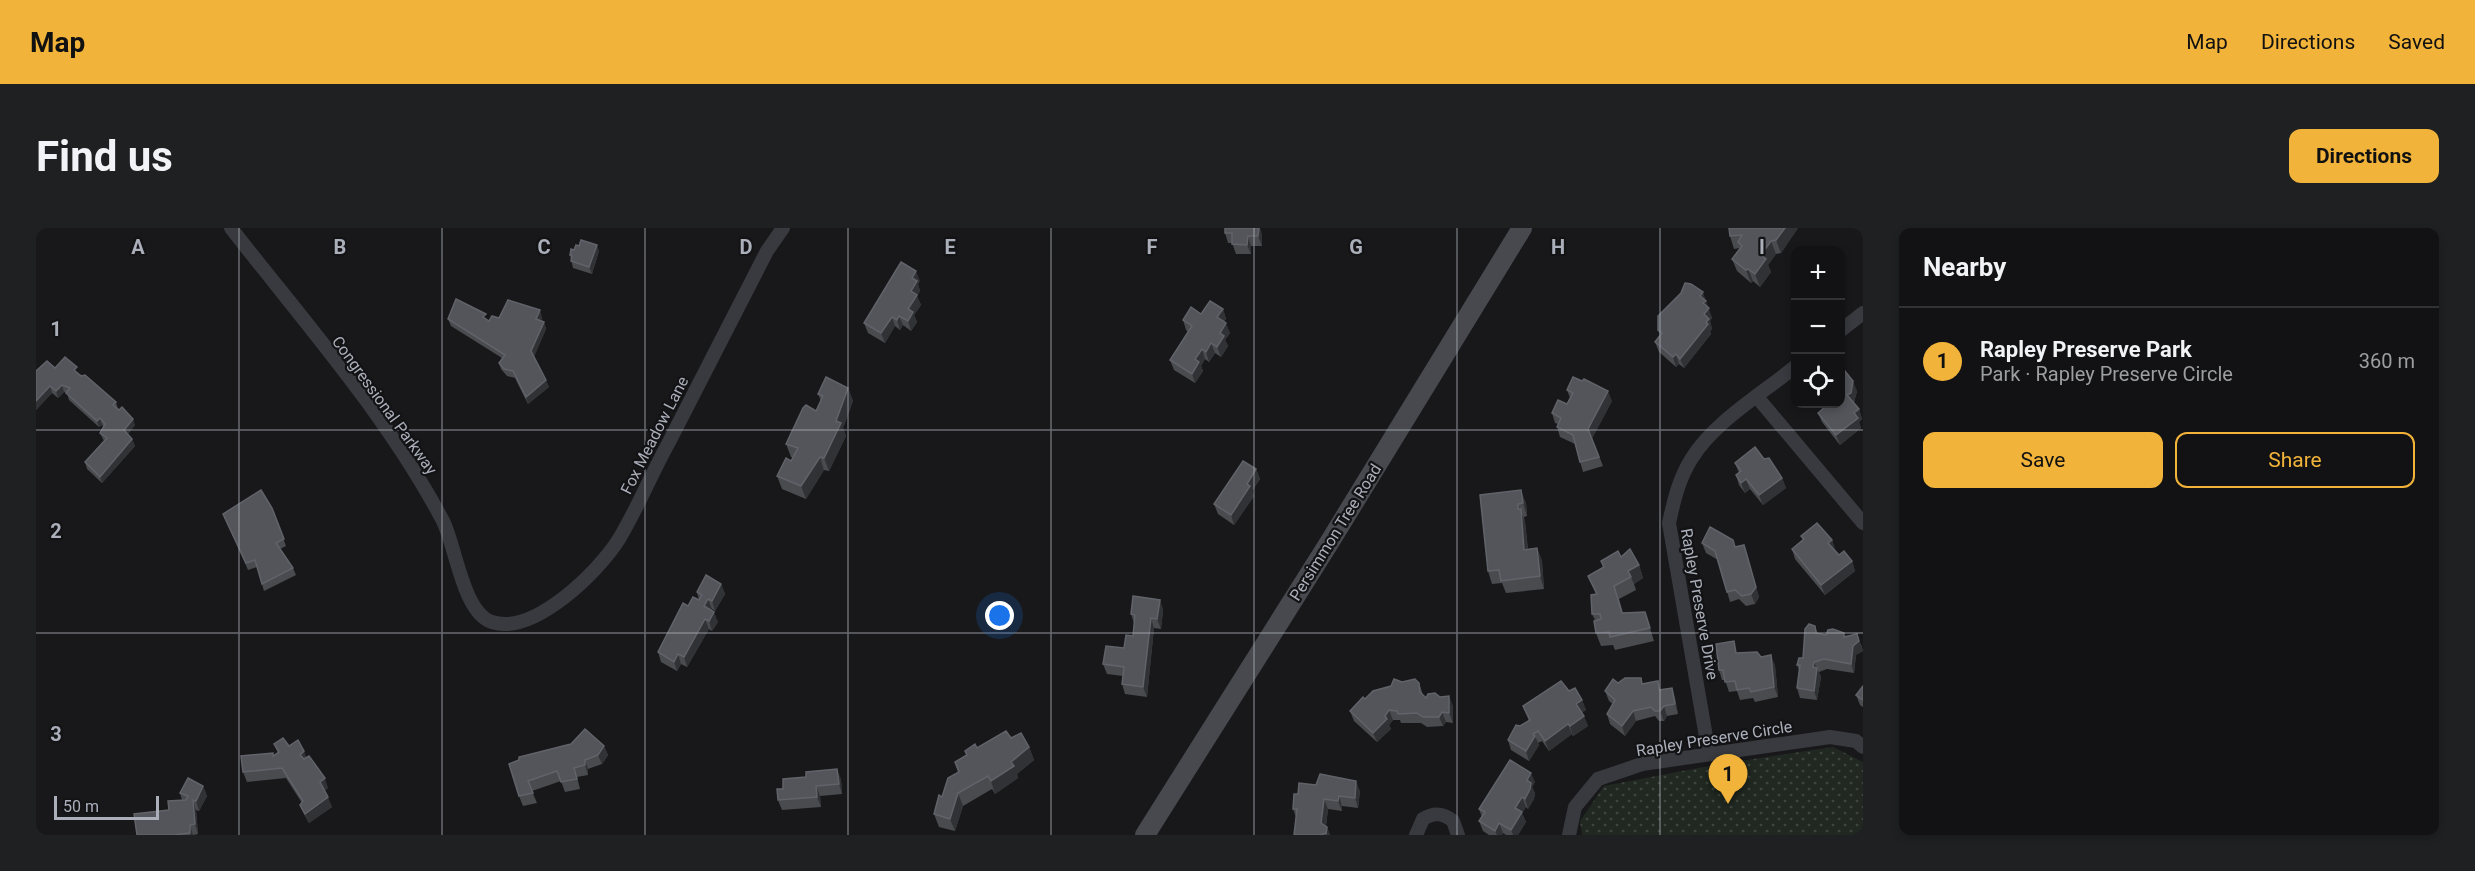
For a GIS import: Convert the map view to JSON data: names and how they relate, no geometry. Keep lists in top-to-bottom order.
{
  "streets": {
    "main road": ["Persimmon Tree Road"],
    "street": [
      "Congressional Parkway",
      "Fox Meadow Lane",
      "Rapley Preserve Drive",
      "Rapley Preserve Circle"
    ]
  },
  "crossings": [
    ["Congressional Parkway", "Fox Meadow Lane"],
    ["Rapley Preserve Drive", "Rapley Preserve Circle"]
  ],
  "scale_bar": "50 m",
  "page": {
    "header": "Map",
    "nav": ["Map", "Directions", "Saved"],
    "buttons": [
      "Directions",
      ["Save", "Share"]
    ],
    "title": "Find us",
    "heading": "Nearby",
    "map_buttons": ["+", "−"],
    "list": [
      {
        "mark": "1",
        "name": "Rapley Preserve Park",
        "note": "Park · Rapley Preserve Circle",
        "value": "360 m"
      }
    ],
    "pins": "1",
    "scale": "50 m"
  },
  "grid": {
    "columns": [
      "A",
      "B",
      "C",
      "D",
      "E",
      "F",
      "G",
      "H",
      "I"
    ],
    "rows": ["1", "2", "3"]
  }
}
